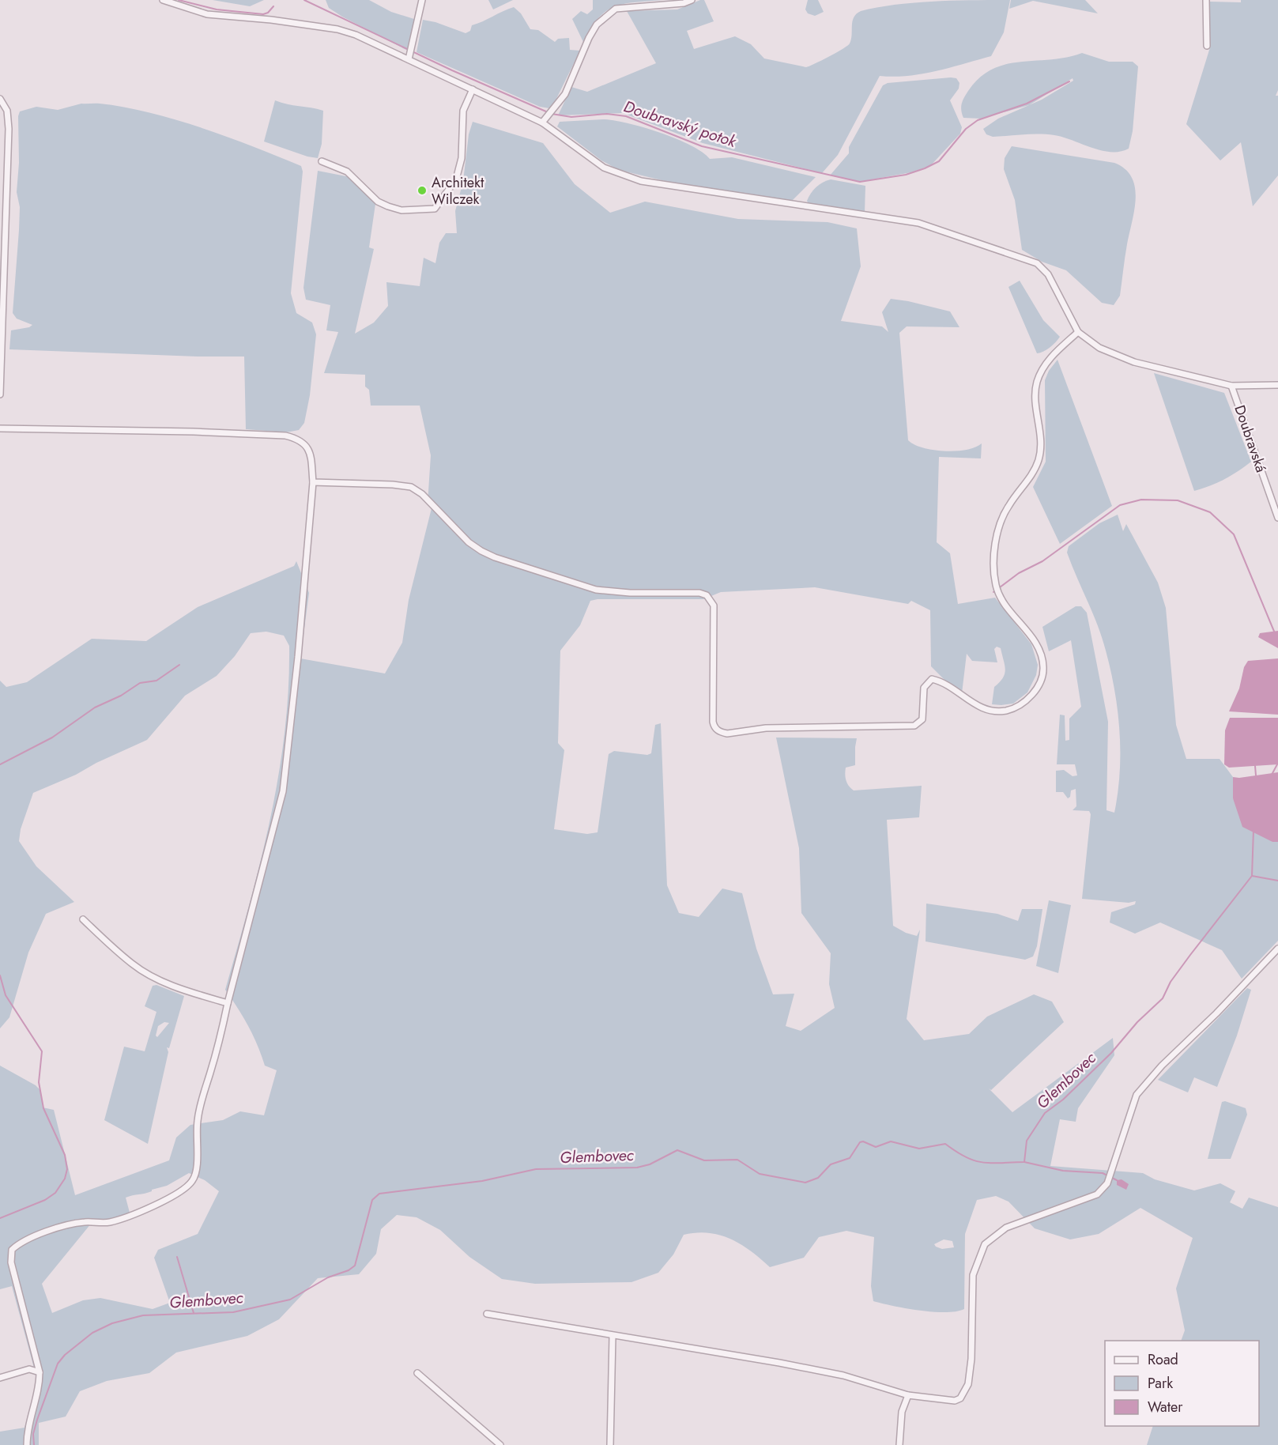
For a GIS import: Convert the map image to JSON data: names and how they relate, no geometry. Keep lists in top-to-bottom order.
{
  "streets": {
    "street": ["Doubravská"]
  },
  "water": ["Doubravský potok", "Glembovec"],
  "places": ["Architekt Wilczek"],
  "legend": ["Road", "Park", "Water"]
}
